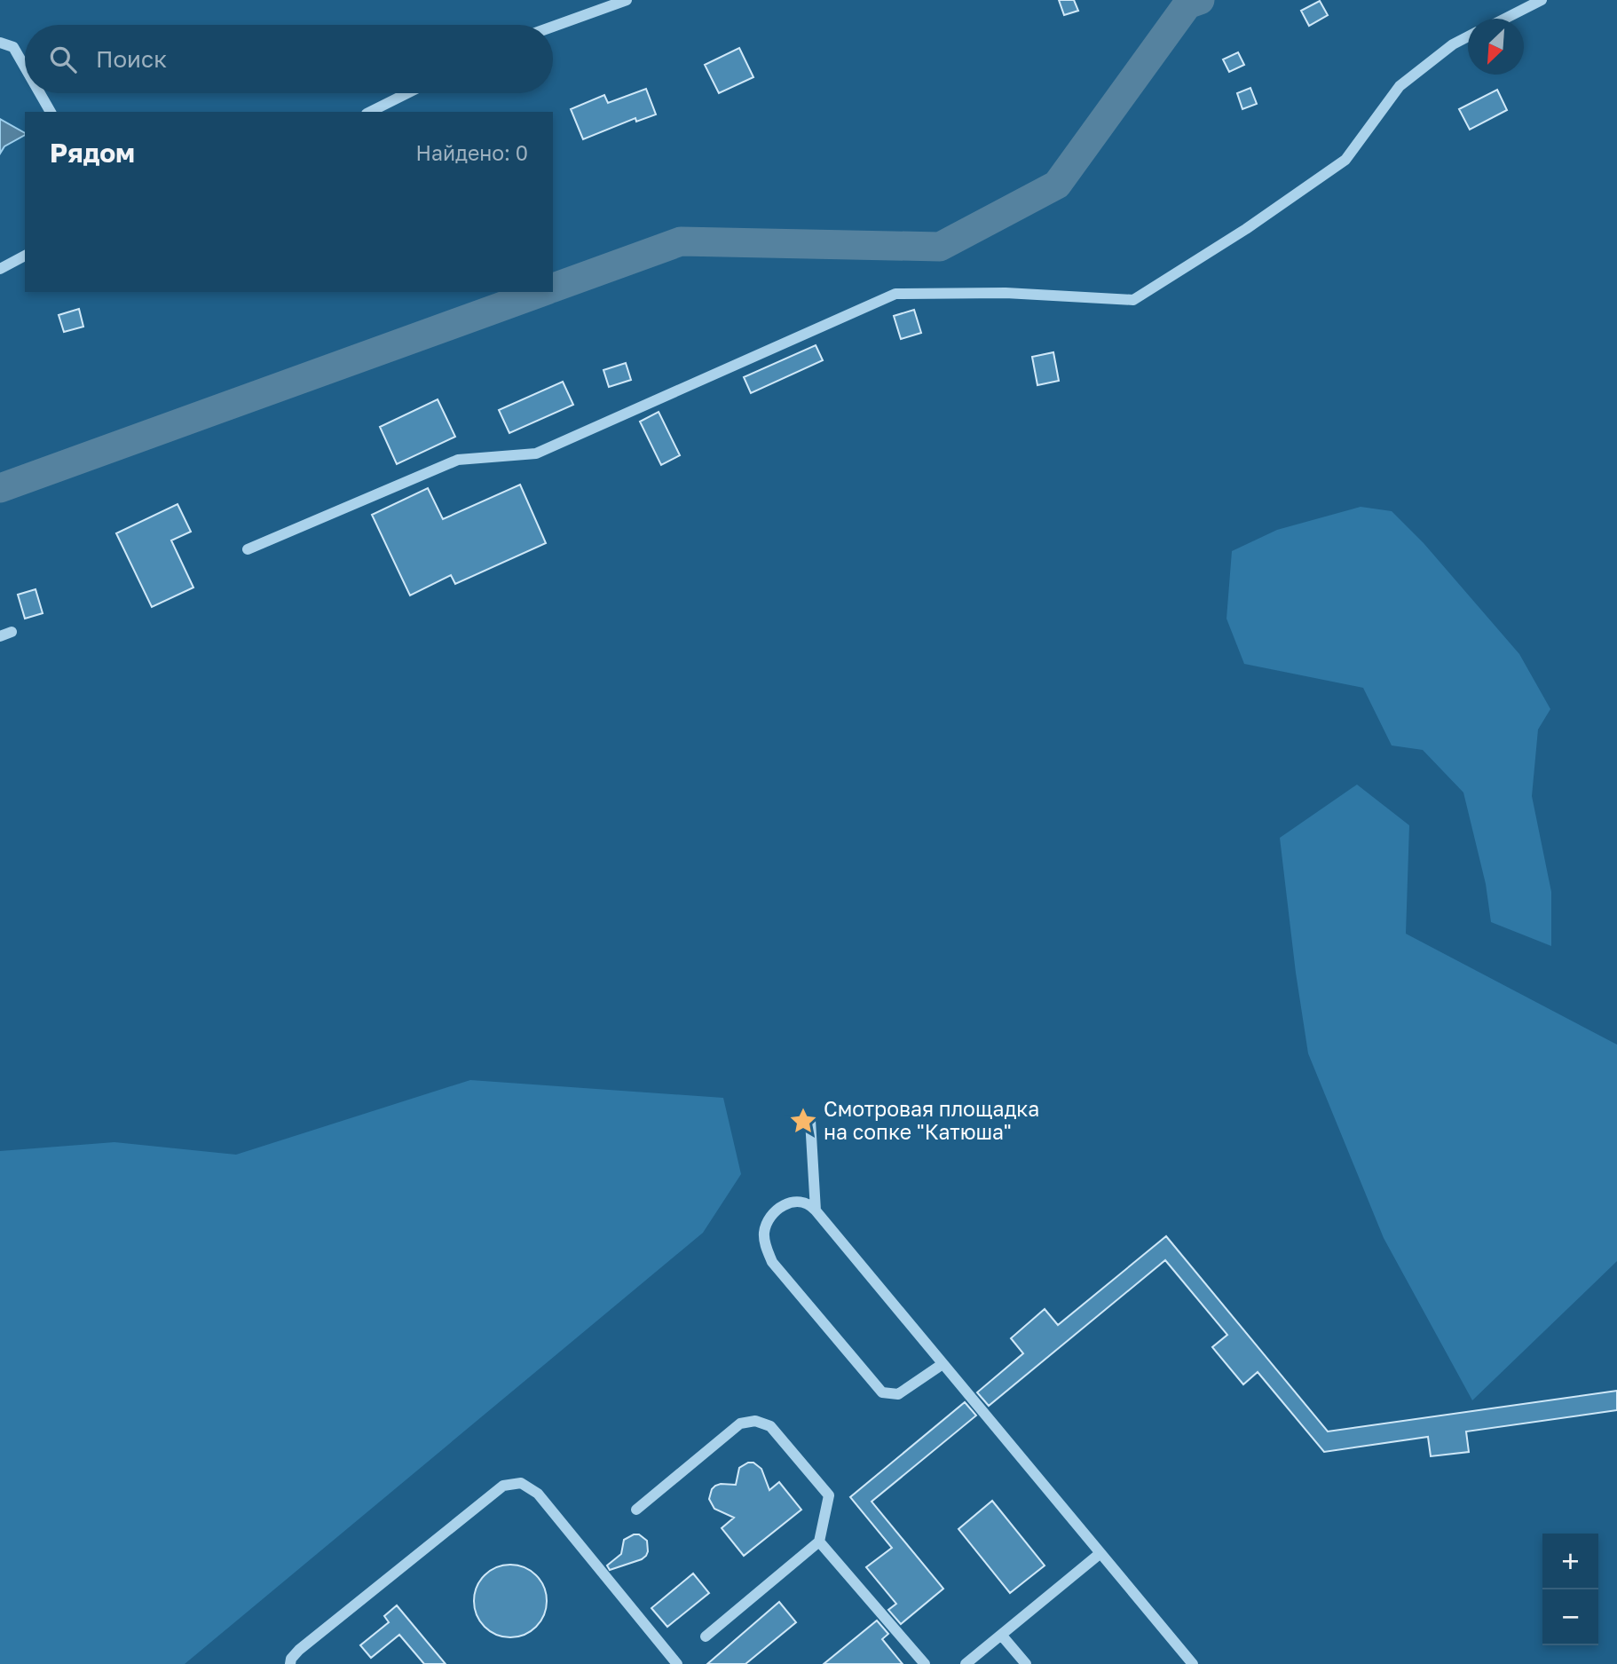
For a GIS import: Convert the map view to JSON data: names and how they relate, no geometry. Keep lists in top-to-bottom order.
{
  "places": {
    "place": ["Смотровая площадка на сопке \"Катюша\""]
  },
  "north": "bottom left",
  "page": {
    "search": "Поиск",
    "heading": ["Рядом", "Найдено: 0"],
    "map_buttons": ["+", "−"]
  }
}
